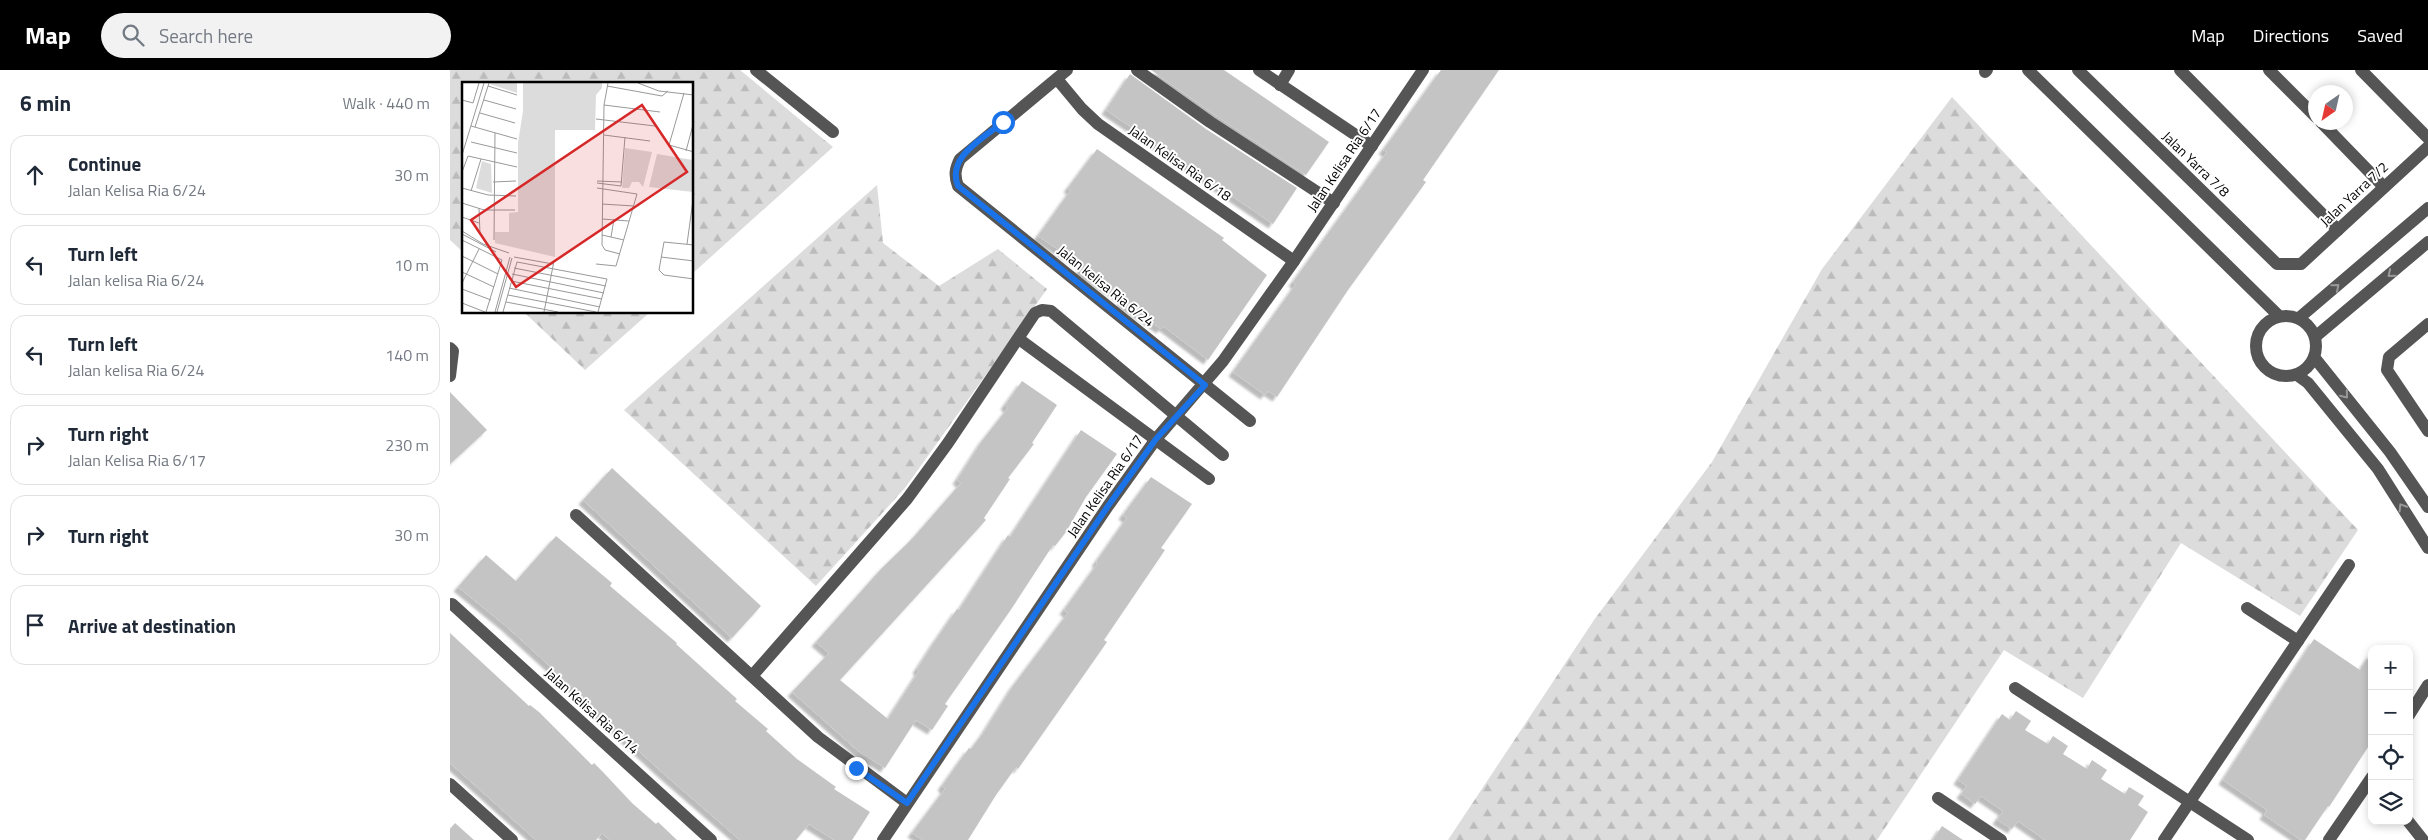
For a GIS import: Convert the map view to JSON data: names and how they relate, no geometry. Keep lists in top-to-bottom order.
{
  "streets": {
    "street": [
      "Jalan Kelisa Ria 6/17",
      "Jalan Kelisa Ria 6/18",
      "Jalan Yarra 7/8",
      "Jalan Yarra 7/2",
      "Jalan kelisa Ria 6/24",
      "Jalan Kelisa Ria 6/14"
    ]
  },
  "crossings": [
    ["Jalan Kelisa Ria 6/17", "Jalan Kelisa Ria 6/18"],
    ["Jalan Kelisa Ria 6/17", "Jalan kelisa Ria 6/24"],
    ["Jalan Kelisa Ria 6/18", "Jalan kelisa Ria 6/24"],
    ["Jalan Yarra 7/8", "Jalan Yarra 7/2"]
  ],
  "north": "bottom left",
  "page": {
    "header": "Map",
    "search": "Search here",
    "nav": ["Map", "Directions", "Saved"],
    "heading": ["6 min", "Walk · 440 m"],
    "list": [
      ["Continue", "Jalan Kelisa Ria 6/24", "30 m"],
      ["Turn left", "Jalan kelisa Ria 6/24", "10 m"],
      ["Turn left", "Jalan kelisa Ria 6/24", "140 m"],
      ["Turn right", "Jalan Kelisa Ria 6/17", "230 m"],
      ["Turn right", "30 m"],
      "Arrive at destination"
    ],
    "map_buttons": ["+", "−"]
  }
}
